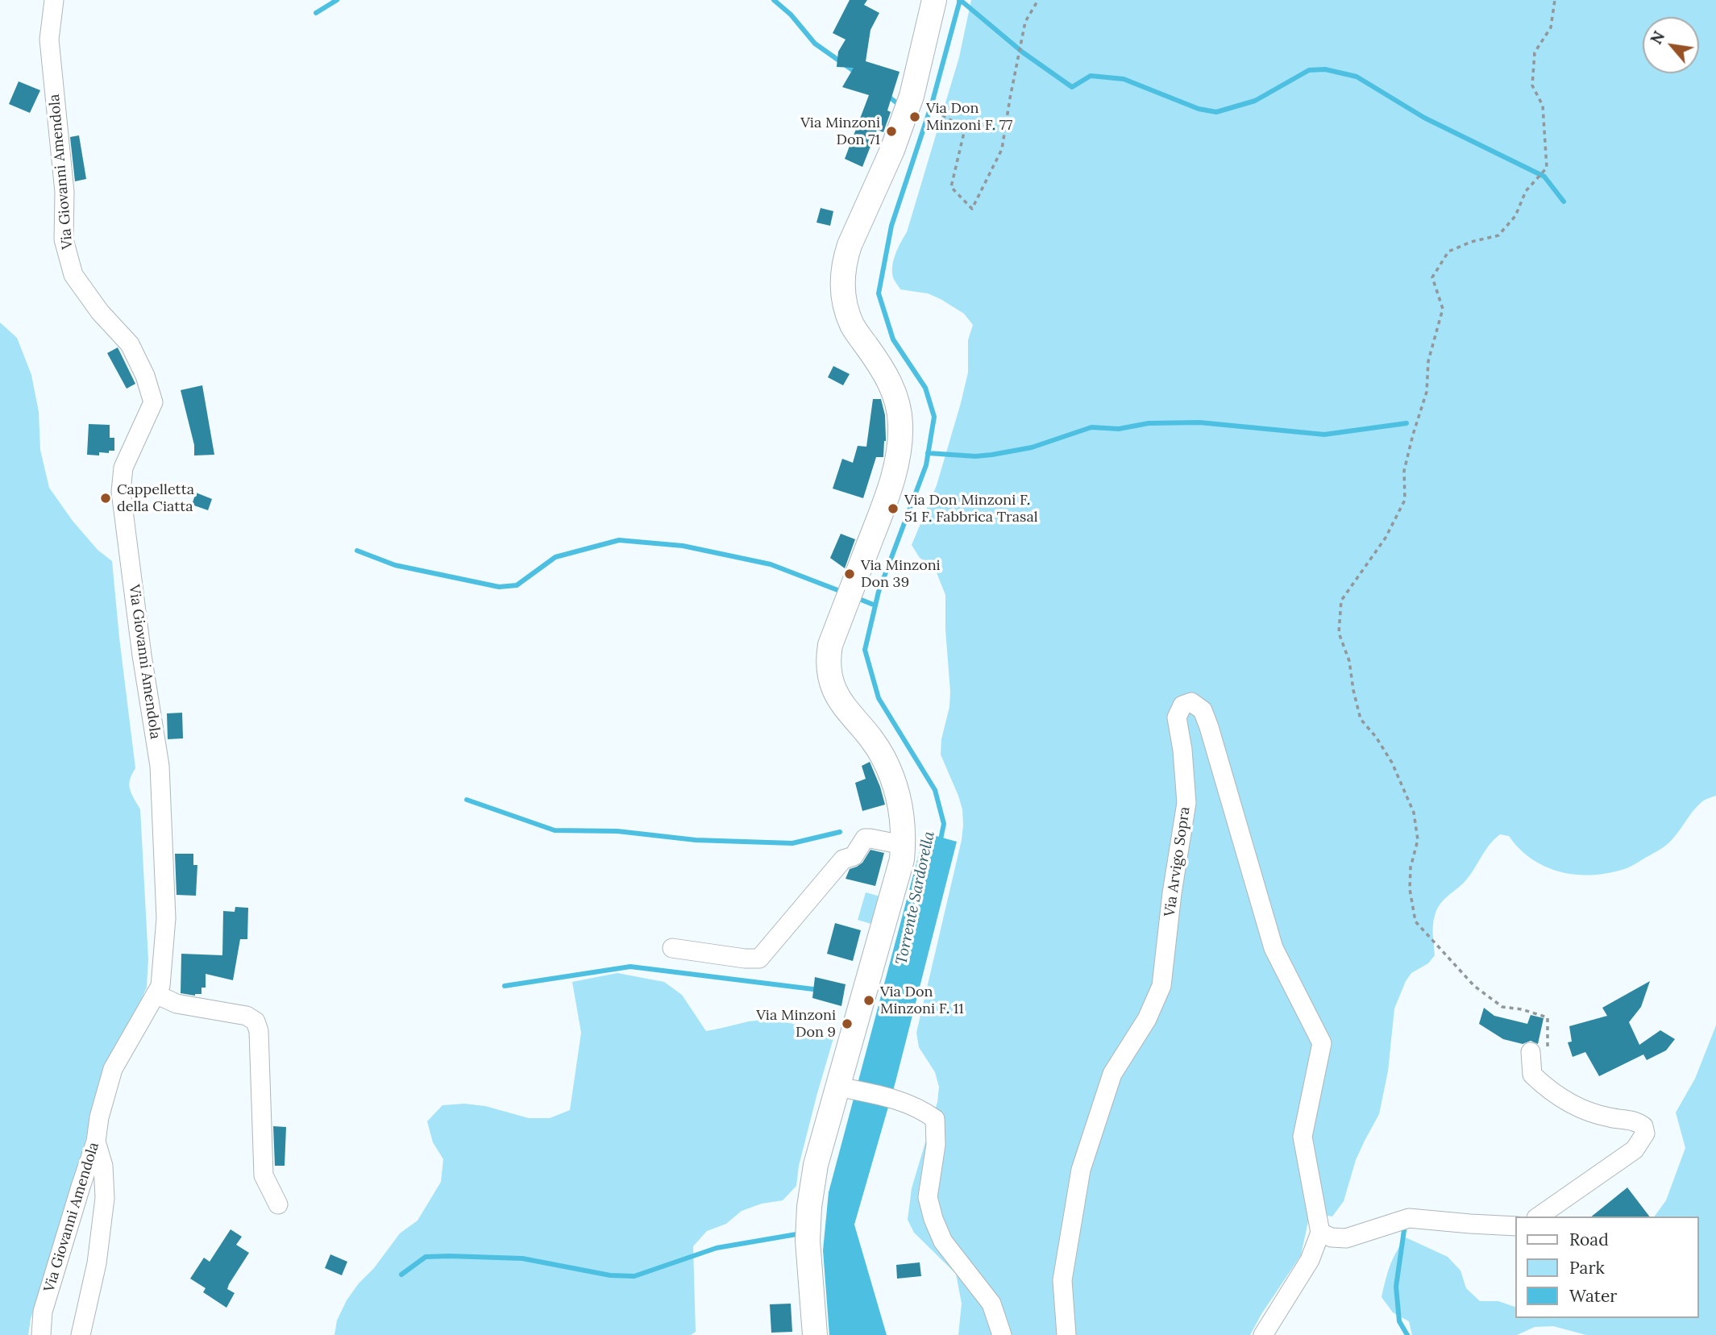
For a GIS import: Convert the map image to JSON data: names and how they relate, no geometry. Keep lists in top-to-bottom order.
{
  "streets": {
    "street": ["Via Giovanni Amendola", "Via Arvigo Sopra"]
  },
  "water": ["Torrente Sardorella"],
  "places": [
    "Via Don Minzoni F. 77",
    "Via Minzoni Don 71",
    "Cappelletta della Ciatta",
    "Via Don Minzoni F. 51 F. Fabbrica Trasal",
    "Via Minzoni Don 39",
    "Via Don Minzoni F. 11",
    "Via Minzoni Don 9"
  ],
  "legend": ["Road", "Park", "Water"],
  "north": "top left"
}
